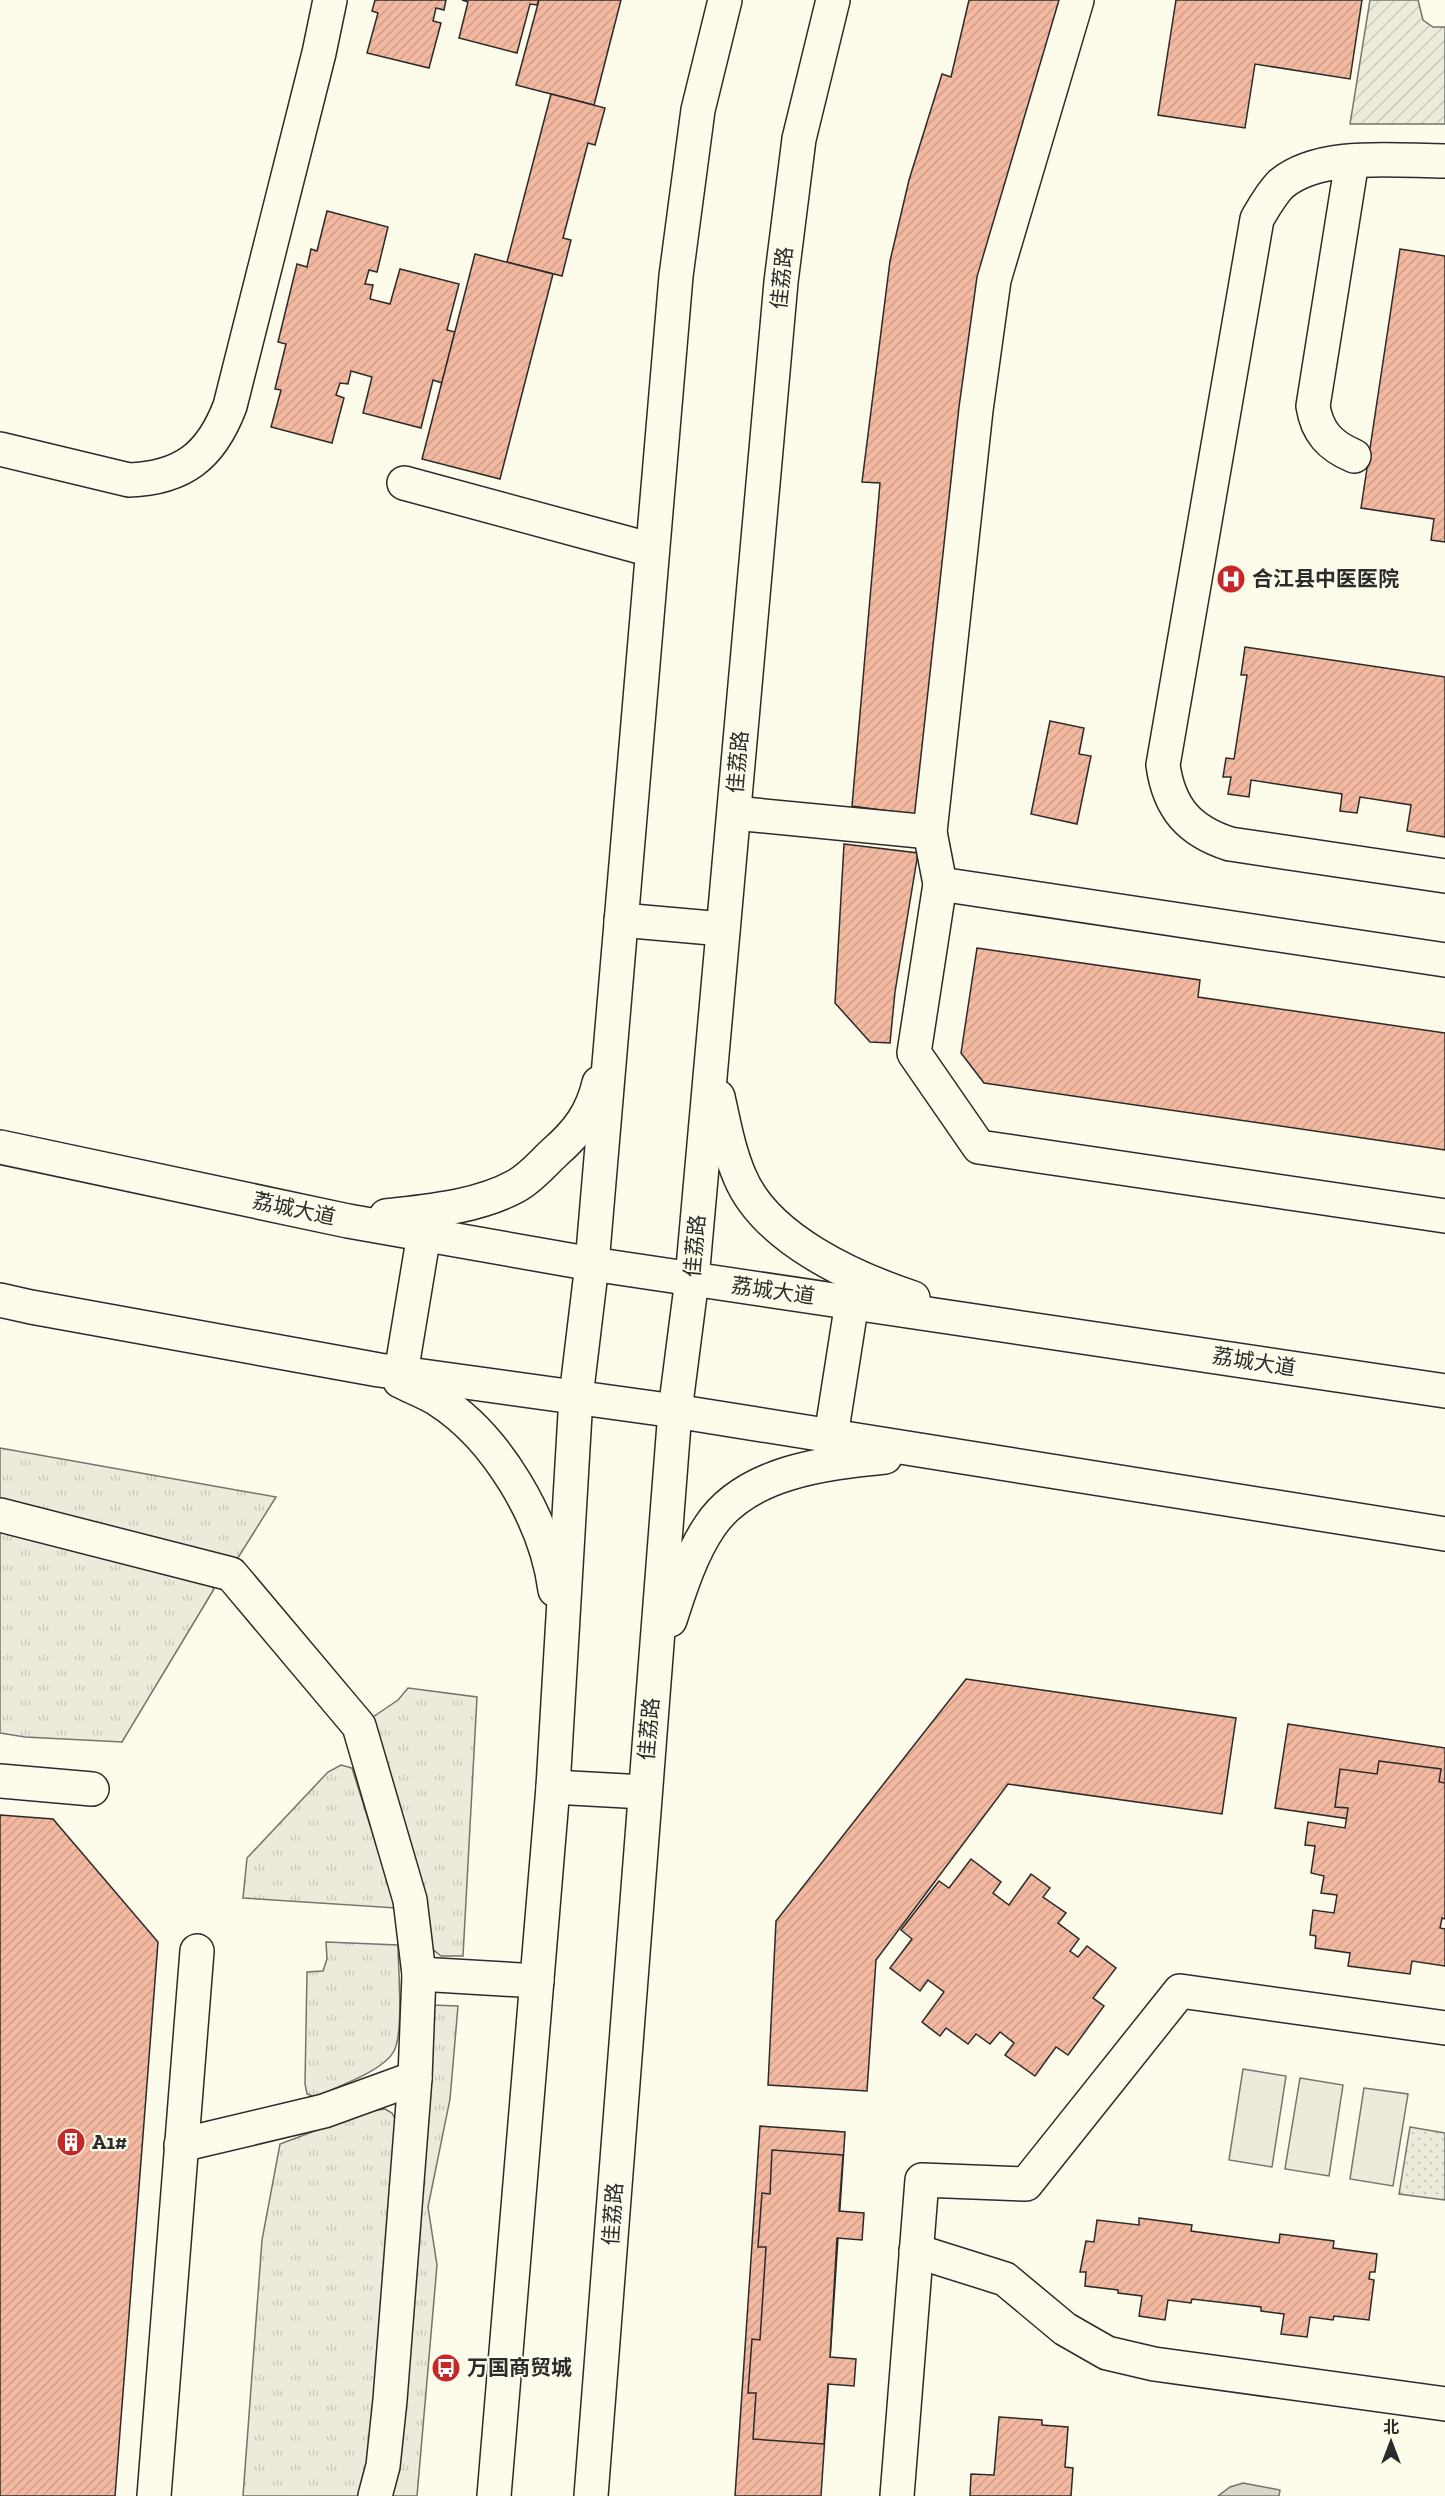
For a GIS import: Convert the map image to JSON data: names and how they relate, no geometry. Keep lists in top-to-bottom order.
{
  "streets": {
    "main road": ["佳荔路", "荔城大道"]
  },
  "crossings": [
    ["佳荔路", "荔城大道"]
  ],
  "places": {
    "hospital": ["合江县中医医院"],
    "building": ["A1#"],
    "bus stop": ["万国商贸城"]
  },
  "north": "top"
}
